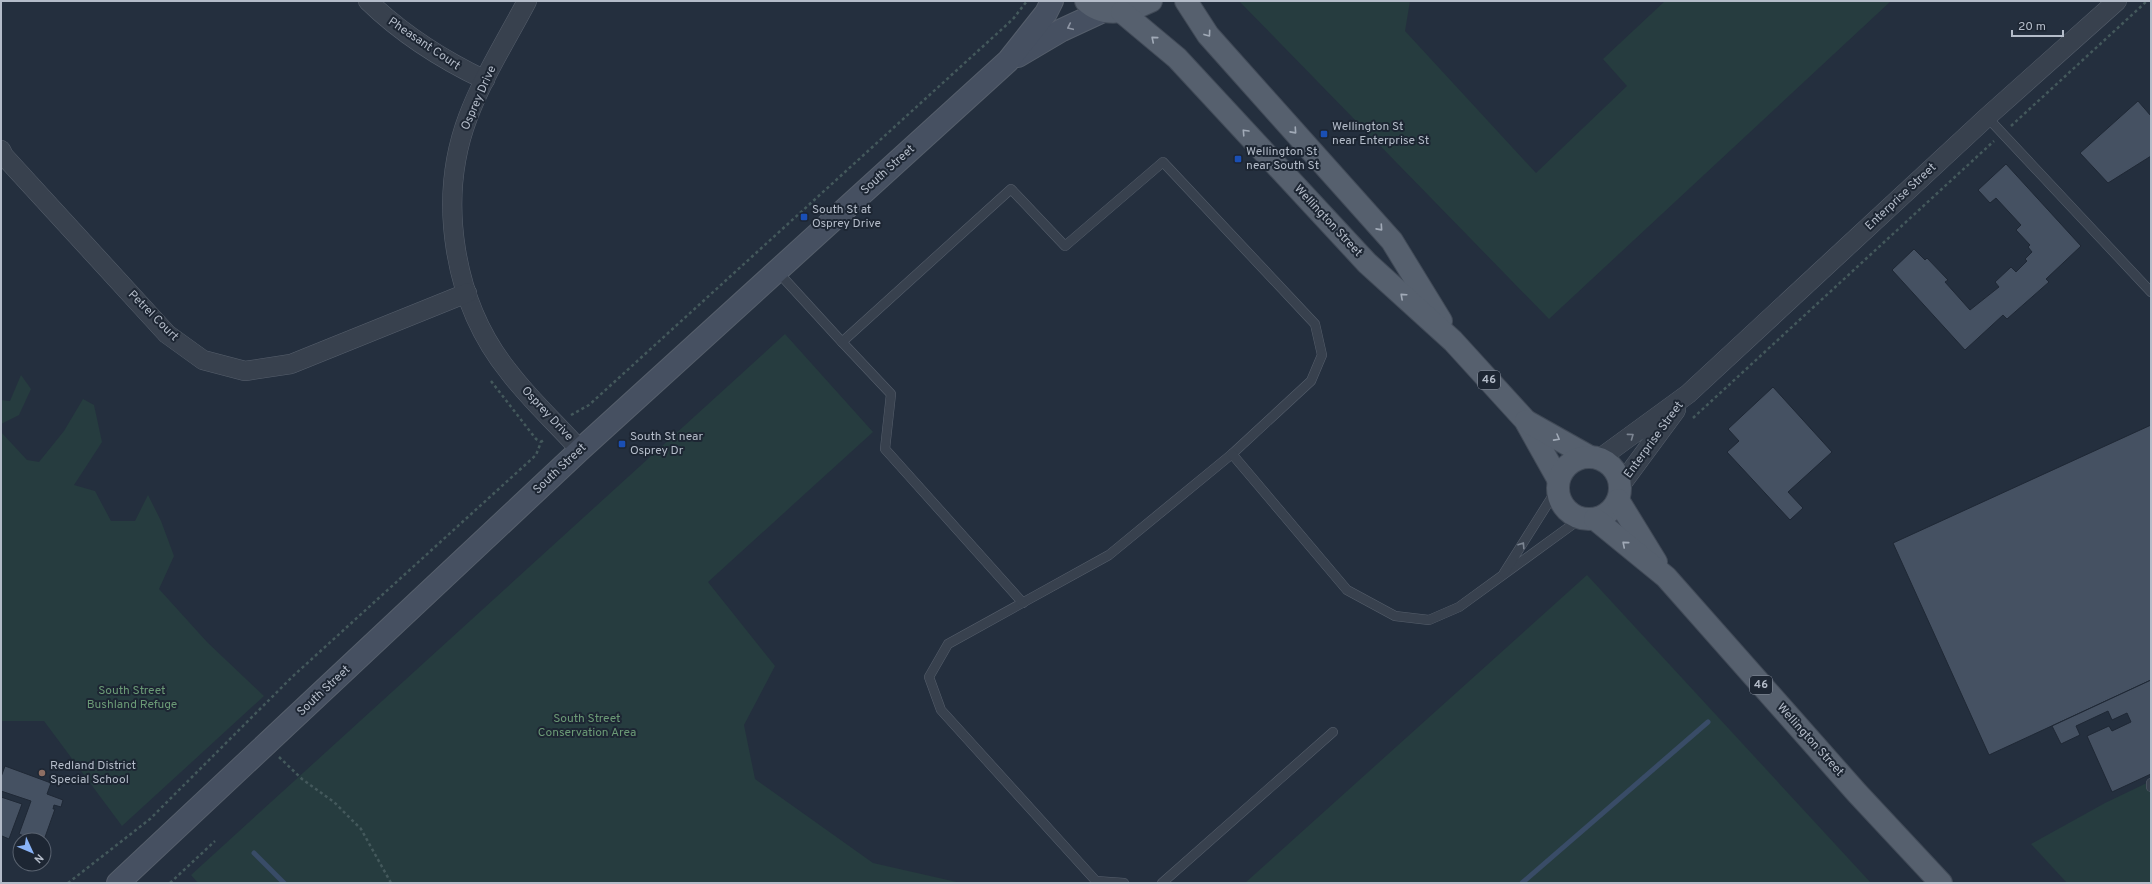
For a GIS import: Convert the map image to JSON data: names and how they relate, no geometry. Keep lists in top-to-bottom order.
{
  "streets": {
    "main road": ["Wellington Street", "46"],
    "street": [
      "Pheasant Court",
      "Osprey Drive",
      "South Street",
      "Enterprise Street",
      "Petrel Court"
    ]
  },
  "crossings": [
    ["Pheasant Court", "Osprey Drive"],
    ["Osprey Drive", "South Street"],
    ["Osprey Drive", "Petrel Court"],
    ["South Street", "Wellington Street"],
    ["Enterprise Street", "Wellington Street"],
    ["Enterprise Street", "46"],
    ["Wellington Street", "46"]
  ],
  "parks": ["South Street Bushland Refuge", "South Street Conservation Area"],
  "places": {
    "transit": [
      "Wellington St near Enterprise St",
      "Wellington St near South St",
      "South St at Osprey Drive",
      "South St near Osprey Dr"
    ],
    "other": ["Redland District Special School"]
  },
  "scale_bar": "20 m",
  "north": "bottom right"
}
